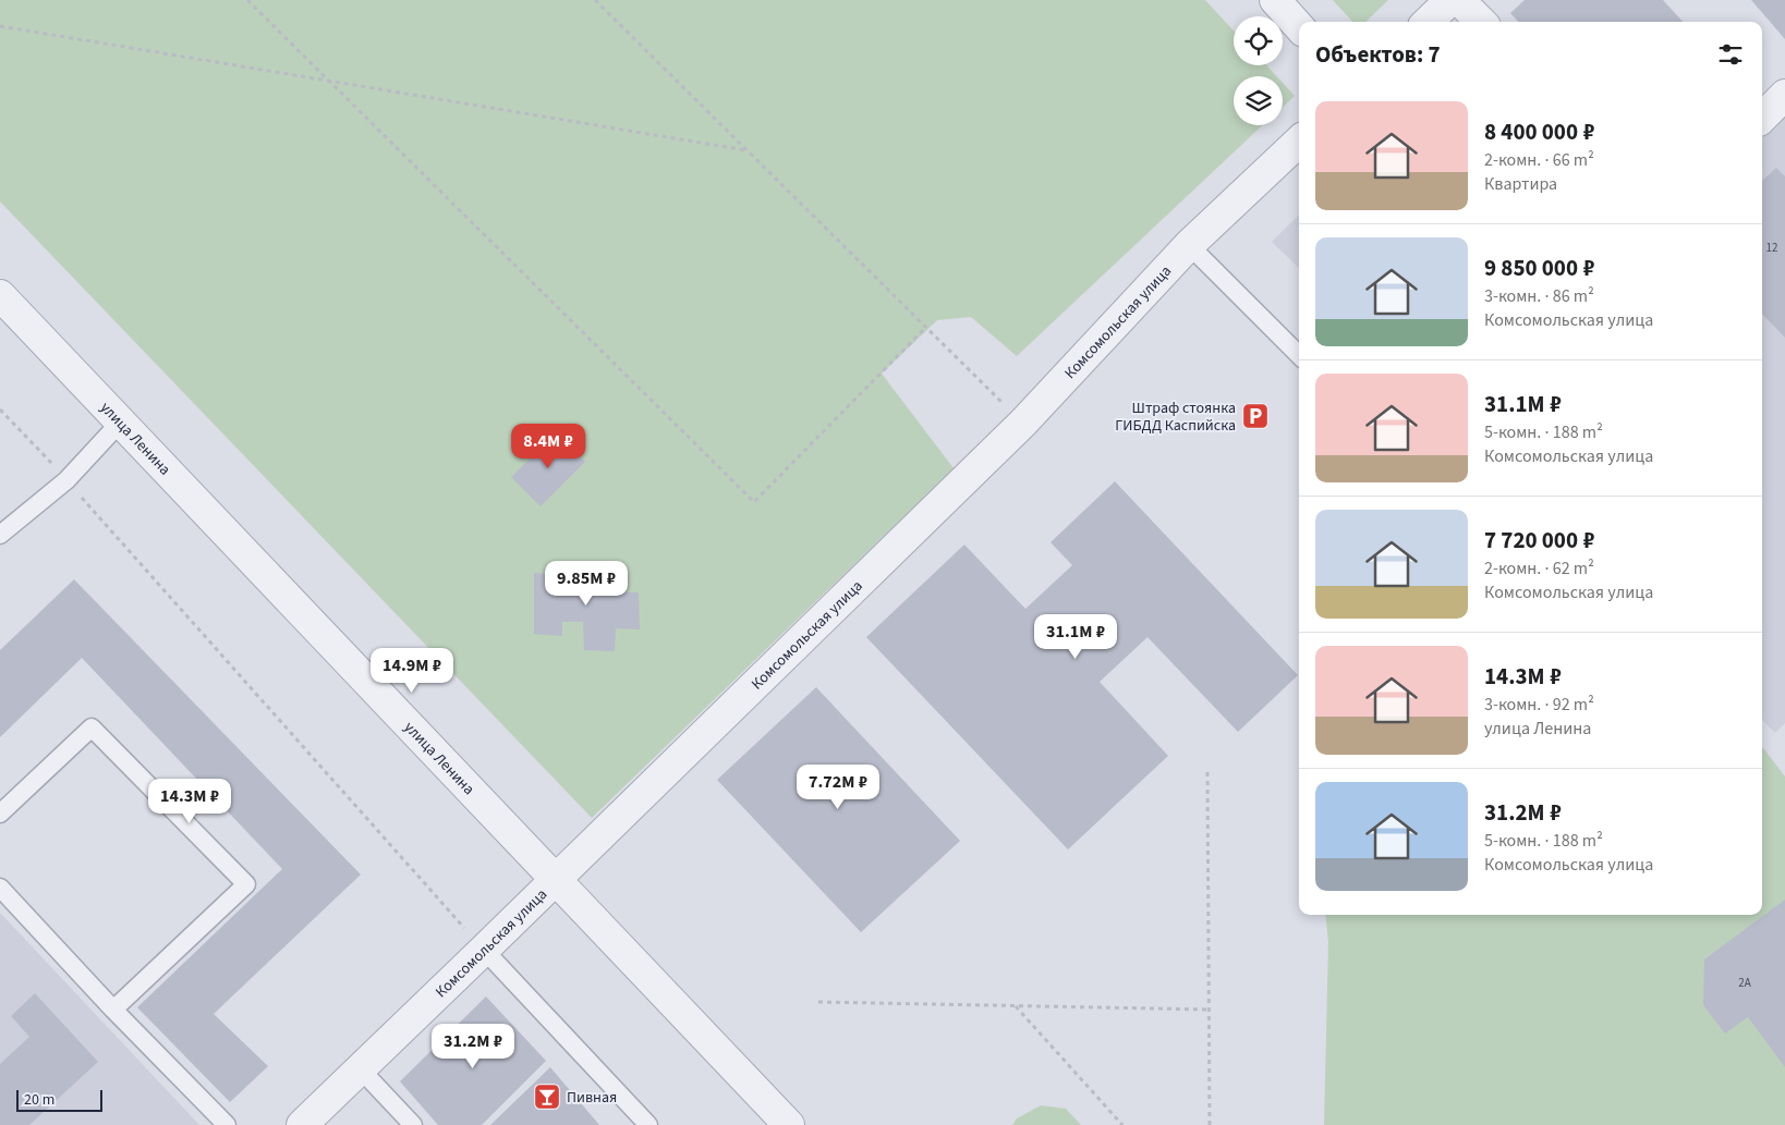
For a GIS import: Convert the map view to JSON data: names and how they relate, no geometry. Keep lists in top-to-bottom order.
{
  "streets": {
    "street": ["Комсомольская улица", "улица Ленина"]
  },
  "crossings": [
    ["Комсомольская улица", "улица Ленина"]
  ],
  "places": {
    "parking": ["Штраф стоянка ГИБДД Каспийска"],
    "bar": ["Пивная"]
  },
  "house_numbers": ["12", "2А"],
  "scale_bar": "20 m",
  "page": {
    "heading": "Объектов: 7",
    "list": [
      {
        "name": "8 400 000 ₽",
        "note": "2-комн. · 66 m² · Квартира"
      },
      {
        "name": "9 850 000 ₽",
        "note": "3-комн. · 86 m² · Комсомольская улица"
      },
      {
        "name": "31.1M ₽",
        "note": "5-комн. · 188 m² · Комсомольская улица"
      },
      {
        "name": "7 720 000 ₽",
        "note": "2-комн. · 62 m² · Комсомольская улица"
      },
      {
        "name": "14.3M ₽",
        "note": "3-комн. · 92 m² · улица Ленина"
      },
      {
        "name": "31.2M ₽",
        "note": "5-комн. · 188 m² · Комсомольская улица"
      }
    ],
    "price": [
      "8.4M ₽",
      "9.85M ₽",
      "31.1M ₽",
      "14.9M ₽",
      "7.72M ₽",
      "14.3M ₽",
      "31.2M ₽"
    ],
    "scale": "20 m"
  }
}
